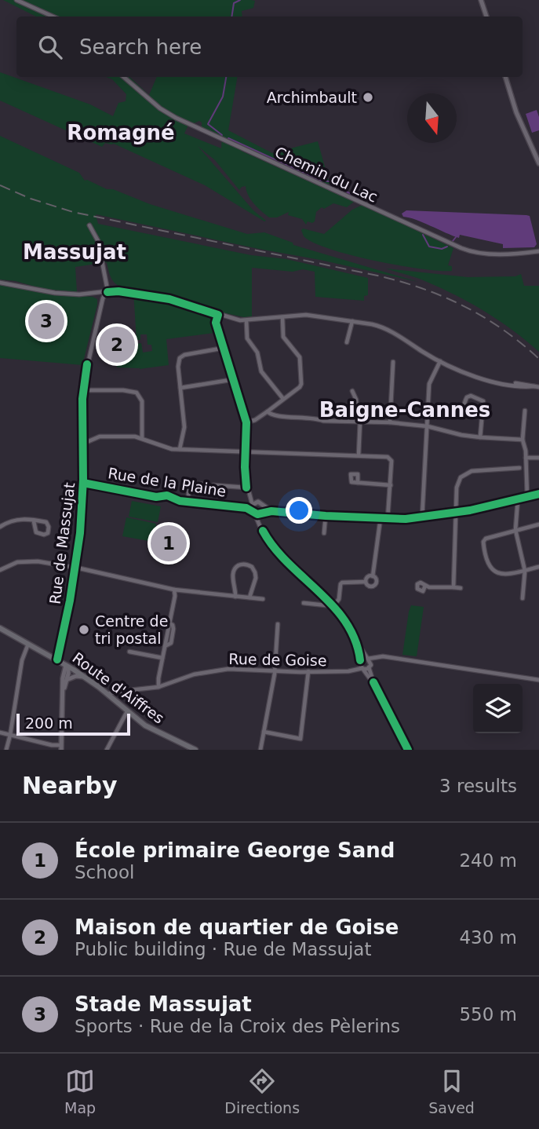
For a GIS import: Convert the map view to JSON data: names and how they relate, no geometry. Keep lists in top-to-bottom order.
{
  "streets": {
    "main road": ["Route d'Aiffres"],
    "street": [
      "Chemin du Lac",
      "Rue de la Plaine",
      "Rue de Massujat",
      "Rue de Goise"
    ]
  },
  "crossings": [
    ["Rue de la Plaine", "Rue de Massujat"],
    ["Rue de Massujat", "Route d'Aiffres"],
    ["Rue de Goise", "Route d'Aiffres"]
  ],
  "districts": ["Romagné", "Massujat", "Baigne-Cannes"],
  "places": ["Archimbault", "Centre de tri postal"],
  "scale_bar": "200 m",
  "north": "bottom",
  "page": {
    "search": "Search here",
    "pins": ["3", "2", "1"],
    "scale": "200 m",
    "heading": ["Nearby", "3 results"],
    "list": [
      {
        "mark": "1",
        "name": "École primaire George Sand",
        "note": "School",
        "value": "240 m"
      },
      {
        "mark": "2",
        "name": "Maison de quartier de Goise",
        "note": "Public building · Rue de Massujat",
        "value": "430 m"
      },
      {
        "mark": "3",
        "name": "Stade Massujat",
        "note": "Sports · Rue de la Croix des Pèlerins",
        "value": "550 m"
      }
    ],
    "nav": ["Map", "Directions", "Saved"]
  }
}
